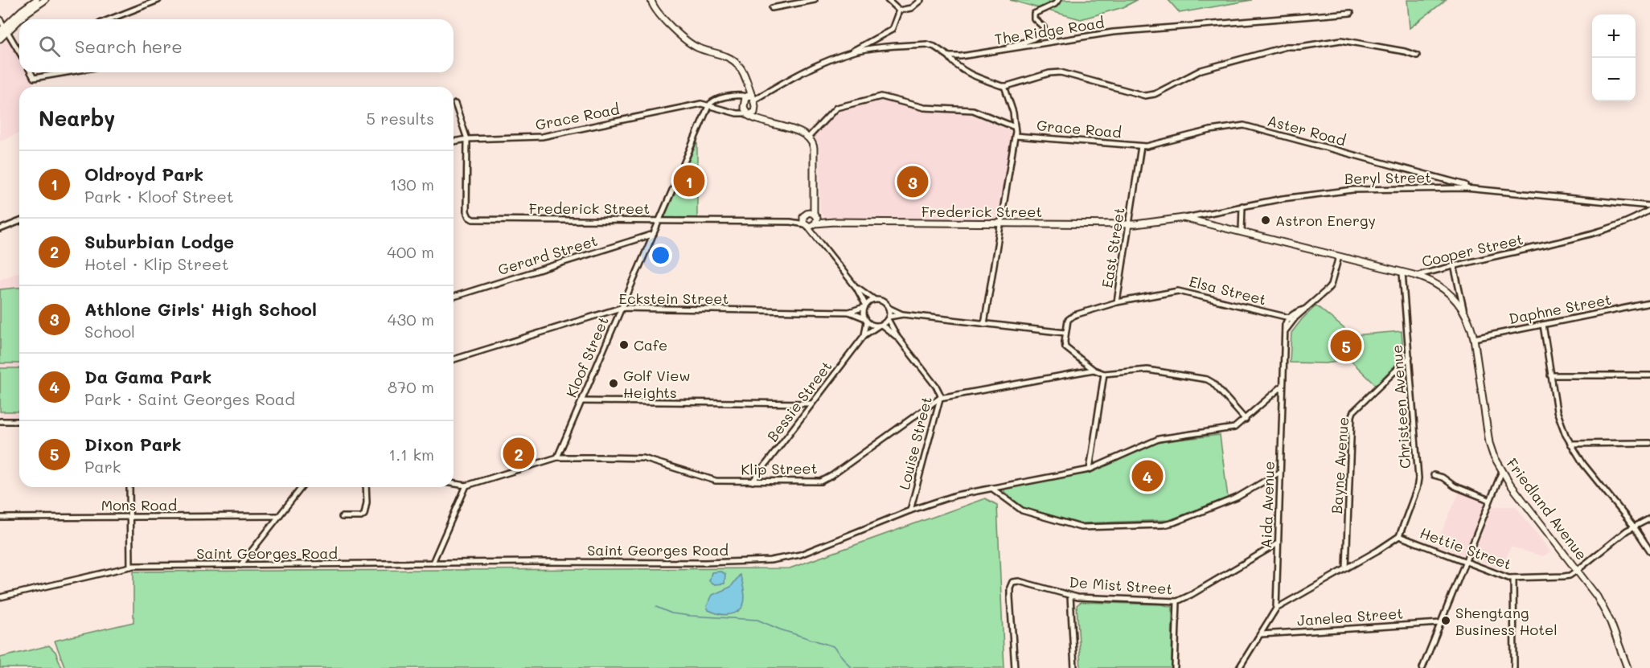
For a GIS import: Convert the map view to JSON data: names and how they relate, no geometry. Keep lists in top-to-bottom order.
{
  "streets": {
    "main road": [
      "Beryl Street",
      "Frederick Street",
      "Cooper Street",
      "Friedland Avenue"
    ],
    "street": [
      "The Ridge Road",
      "Grace Road",
      "Aster Road",
      "East Street",
      "Gerard Street",
      "Elsa Street",
      "Eckstein Street",
      "Daphne Street",
      "Kloof Street",
      "Bessie Street",
      "Christeen Avenue",
      "Louise Street",
      "Bayne Avenue",
      "Klip Street",
      "Mons Road",
      "Aida Avenue",
      "Hettie Street",
      "Saint Georges Road",
      "De Mist Street",
      "Janelea Street"
    ]
  },
  "crossings": [
    ["Grace Road", "Aster Road"],
    ["Grace Road", "Frederick Street"],
    ["Grace Road", "East Street"],
    ["Aster Road", "Beryl Street"],
    ["Aster Road", "East Street"],
    ["Beryl Street", "Frederick Street"],
    ["Beryl Street", "East Street"],
    ["Beryl Street", "Cooper Street"],
    ["Frederick Street", "East Street"],
    ["Frederick Street", "Kloof Street"],
    ["East Street", "Elsa Street"],
    ["Cooper Street", "Christeen Avenue"],
    ["Cooper Street", "Aida Avenue"],
    ["Cooper Street", "Friedland Avenue"],
    ["Gerard Street", "Kloof Street"],
    ["Elsa Street", "Aida Avenue"],
    ["Eckstein Street", "Kloof Street"],
    ["Eckstein Street", "Bessie Street"],
    ["Eckstein Street", "Louise Street"],
    ["Daphne Street", "Friedland Avenue"],
    ["Kloof Street", "Klip Street"],
    ["Bessie Street", "Louise Street"],
    ["Bessie Street", "Klip Street"],
    ["Christeen Avenue", "Bayne Avenue"],
    ["Christeen Avenue", "Hettie Street"],
    ["Louise Street", "Klip Street"],
    ["Louise Street", "Saint Georges Road"],
    ["Bayne Avenue", "Hettie Street"],
    ["Aida Avenue", "Hettie Street"],
    ["Aida Avenue", "Saint Georges Road"],
    ["Aida Avenue", "De Mist Street"],
    ["Aida Avenue", "Janelea Street"],
    ["Friedland Avenue", "Hettie Street"]
  ],
  "places": [
    "Astron Energy",
    "Cafe",
    "Golf View Heights",
    "Shengtang Business Hotel"
  ],
  "page": {
    "map_buttons": ["+", "−"],
    "search": "Search here",
    "heading": ["Nearby", "5 results"],
    "list": [
      {
        "mark": "1",
        "name": "Oldroyd Park",
        "note": "Park · Kloof Street",
        "value": "130 m"
      },
      {
        "mark": "2",
        "name": "Suburbian Lodge",
        "note": "Hotel · Klip Street",
        "value": "400 m"
      },
      {
        "mark": "3",
        "name": "Athlone Girls' High School",
        "note": "School",
        "value": "430 m"
      },
      {
        "mark": "4",
        "name": "Da Gama Park",
        "note": "Park · Saint Georges Road",
        "value": "870 m"
      },
      {
        "mark": "5",
        "name": "Dixon Park",
        "note": "Park",
        "value": "1.1 km"
      }
    ],
    "pins": [
      "1",
      "3",
      "5",
      "2",
      "4"
    ]
  }
}
